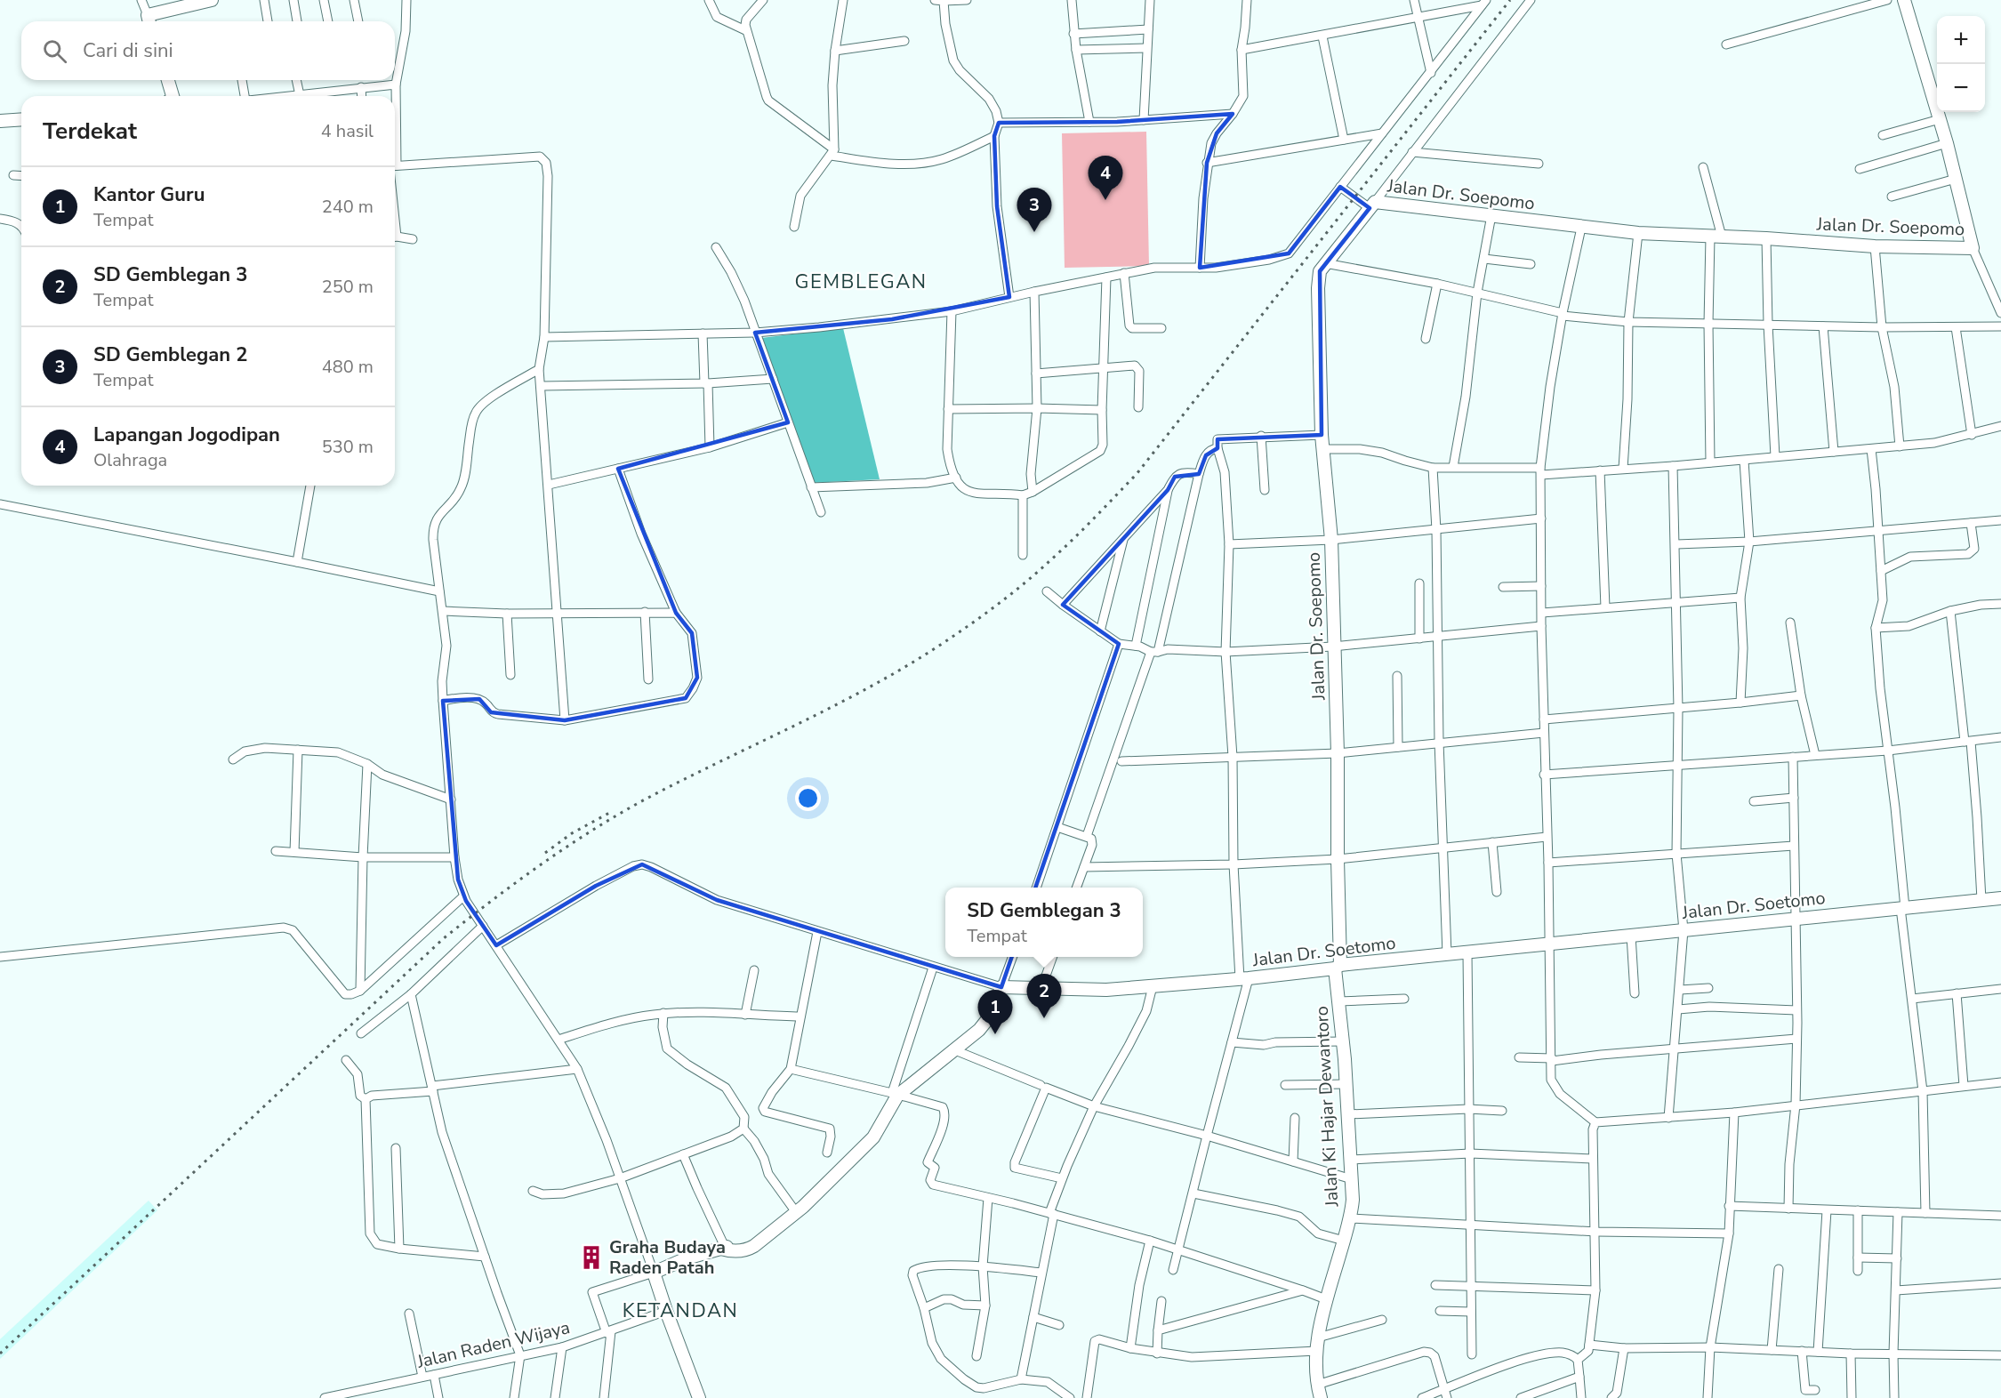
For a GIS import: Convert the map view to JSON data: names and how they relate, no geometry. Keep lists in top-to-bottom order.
{
  "streets": {
    "street": [
      "Jalan Dr. Soepomo",
      "Jalan Dr. Soetomo",
      "Jalan Ki Hajar Dewantoro",
      "Jalan Raden Wijaya"
    ]
  },
  "crossings": [
    ["Jalan Dr. Soepomo", "Jalan Dr. Soetomo"],
    ["Jalan Dr. Soepomo", "Jalan Ki Hajar Dewantoro"],
    ["Jalan Dr. Soetomo", "Jalan Ki Hajar Dewantoro"]
  ],
  "districts": ["GEMBLEGAN", "KETANDAN"],
  "places": {
    "building": ["Graha Budaya Raden Patah"]
  },
  "page": {
    "map_buttons": ["+", "−"],
    "search": "Cari di sini",
    "heading": ["Terdekat", "4 hasil"],
    "pins": [
      "4",
      "3",
      "2",
      "1"
    ],
    "list": [
      {
        "mark": "1",
        "name": "Kantor Guru",
        "note": "Tempat",
        "value": "240 m"
      },
      {
        "mark": "2",
        "name": "SD Gemblegan 3",
        "note": "Tempat",
        "value": "250 m"
      },
      {
        "mark": "3",
        "name": "SD Gemblegan 2",
        "note": "Tempat",
        "value": "480 m"
      },
      {
        "mark": "4",
        "name": "Lapangan Jogodipan",
        "note": "Olahraga",
        "value": "530 m"
      }
    ],
    "popup": ["SD Gemblegan 3", "Tempat"]
  }
}
